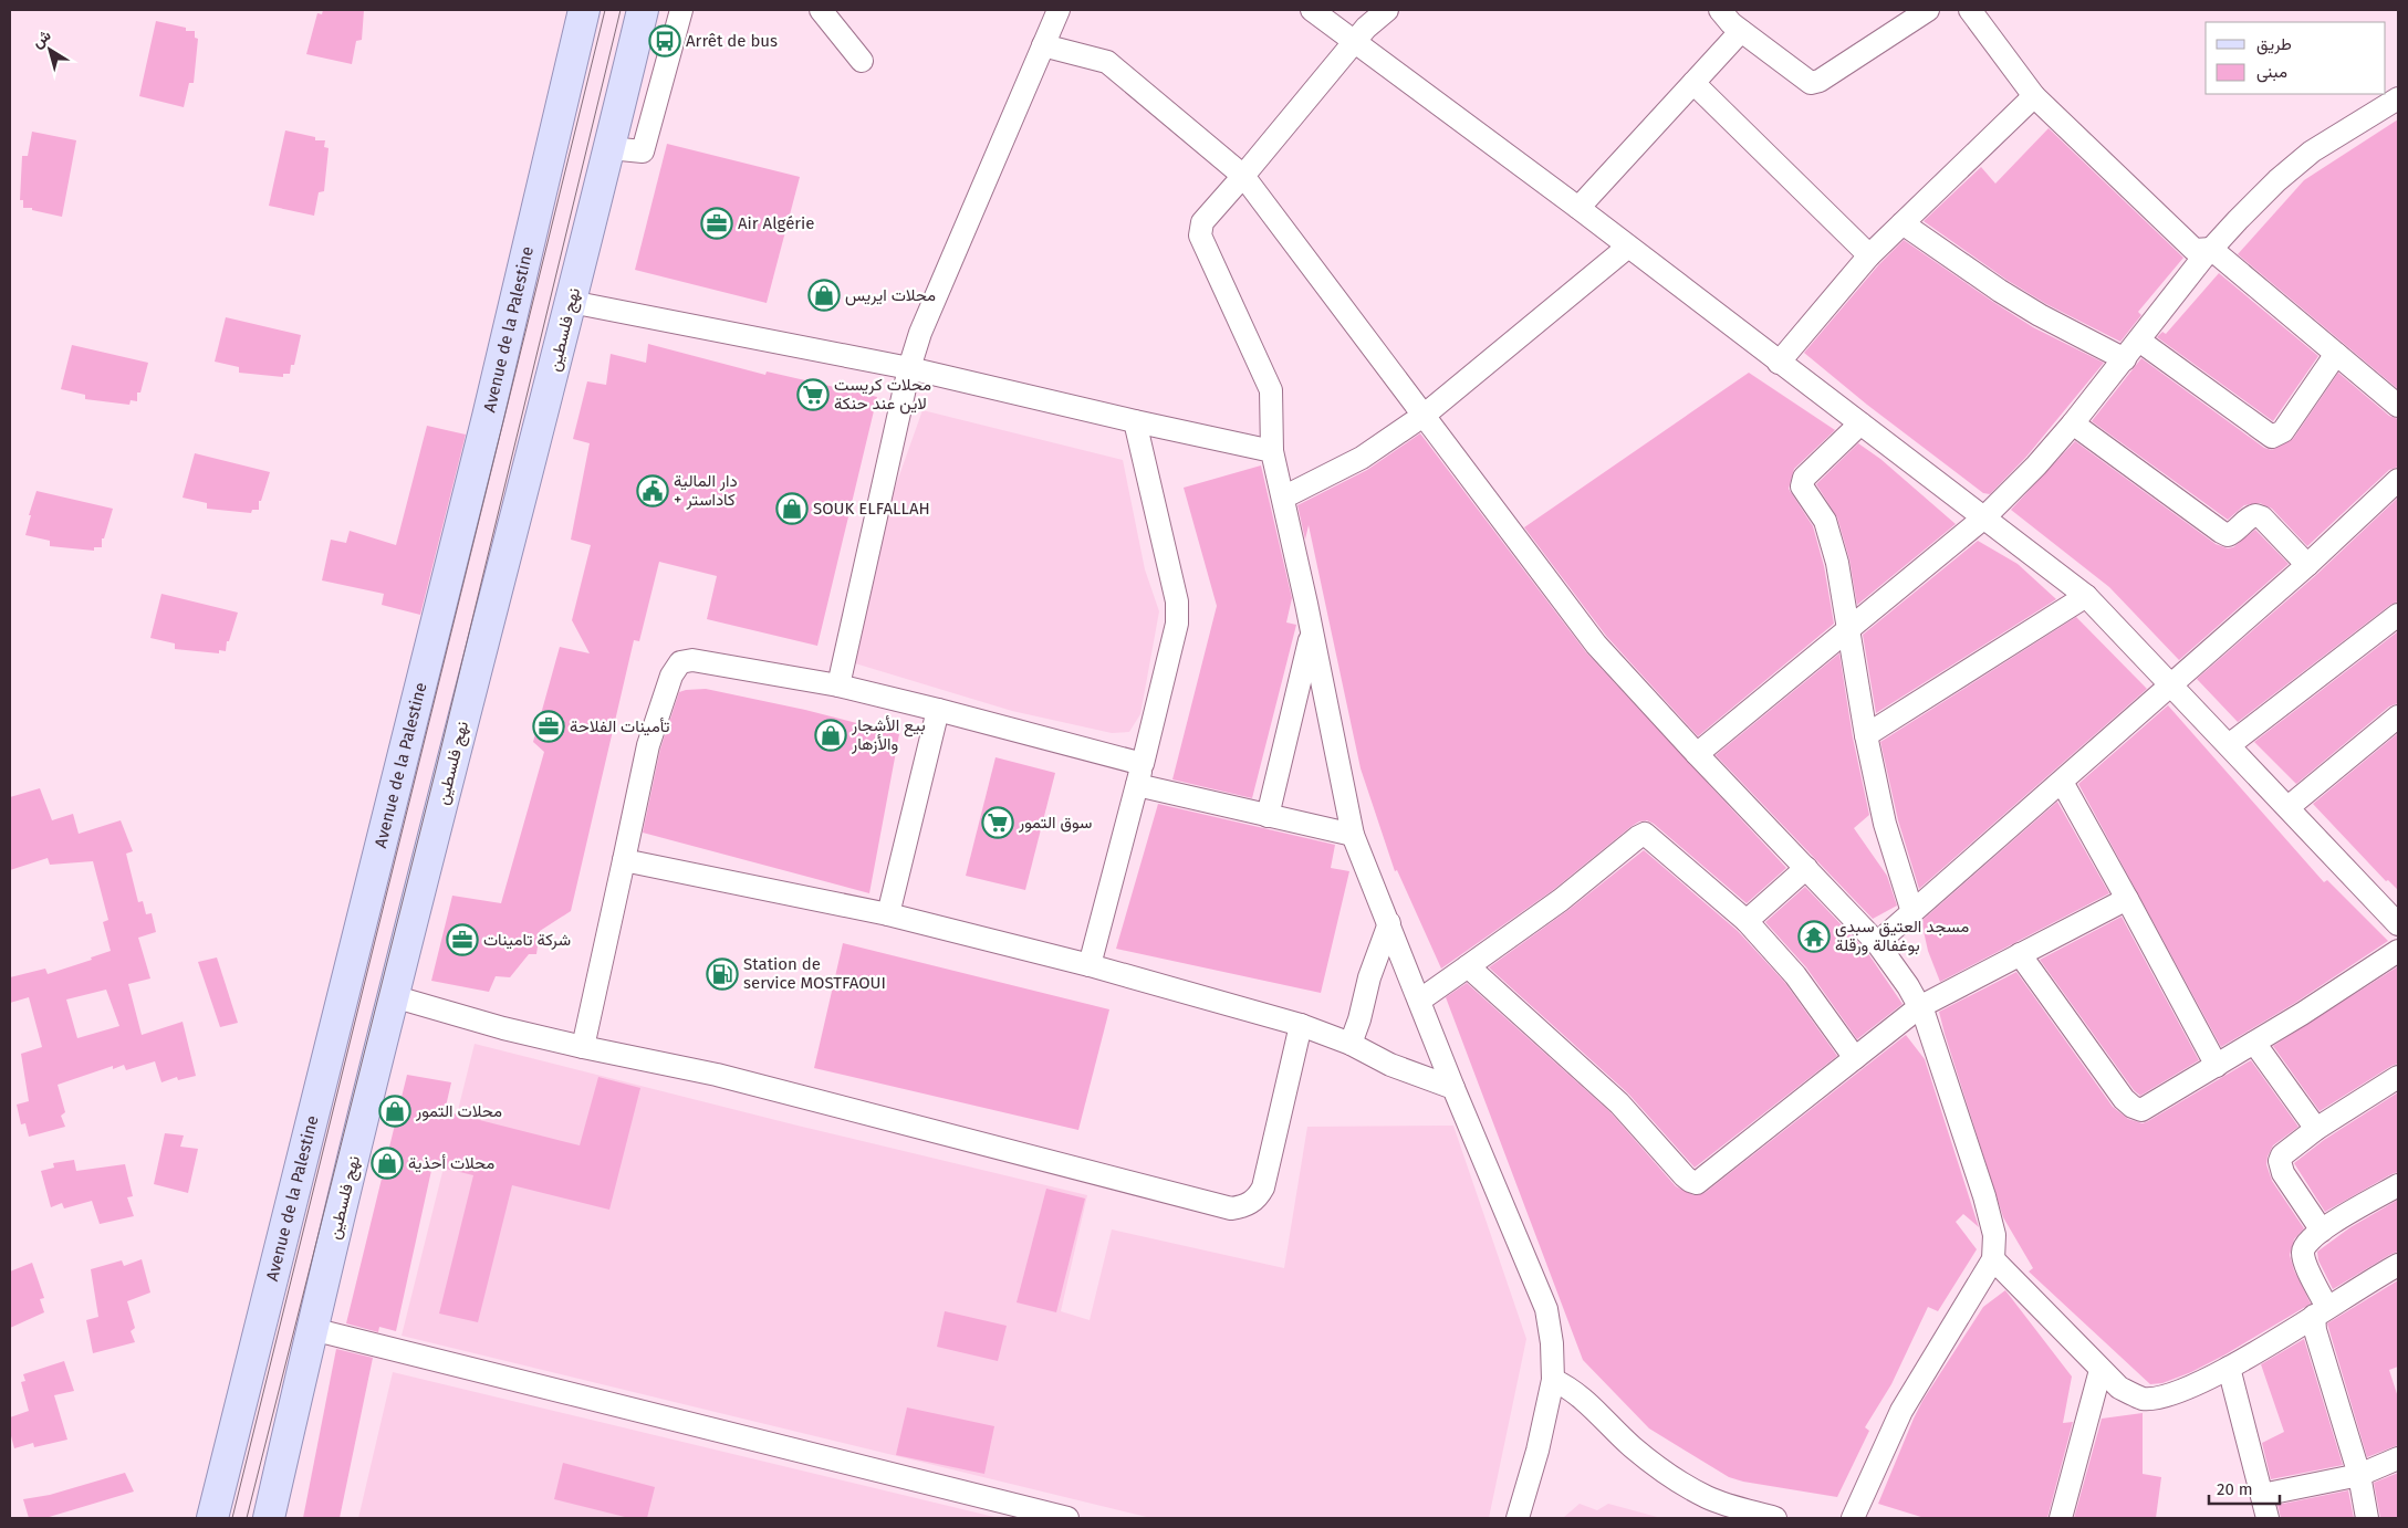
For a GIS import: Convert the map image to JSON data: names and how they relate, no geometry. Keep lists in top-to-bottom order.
{
  "streets": {
    "main road": ["Avenue de la Palestine", "نهج فلسطين"]
  },
  "places": {
    "bus stop": ["Arrêt de bus"],
    "office": ["Air Algérie", "تأمينات الفلاحة", "شركة تامينات"],
    "shop": [
      "محلات ايريس",
      "SOUK ELFALLAH",
      "بيع الأشجار والأزهار",
      "محلات التمور",
      "محلات أحذية"
    ],
    "supermarket": ["محلات كريست لاين عند حنكة", "سوق التمور"],
    "public building": ["دار المالية + كاداستر"],
    "temple": ["مسجد العتيق سبدي بوغفالة ورقلة"],
    "fuel station": ["Station de service MOSTFAOUI"]
  },
  "legend": ["طريق", "مبنى"],
  "scale_bar": "20 m",
  "north": "top left"
}
